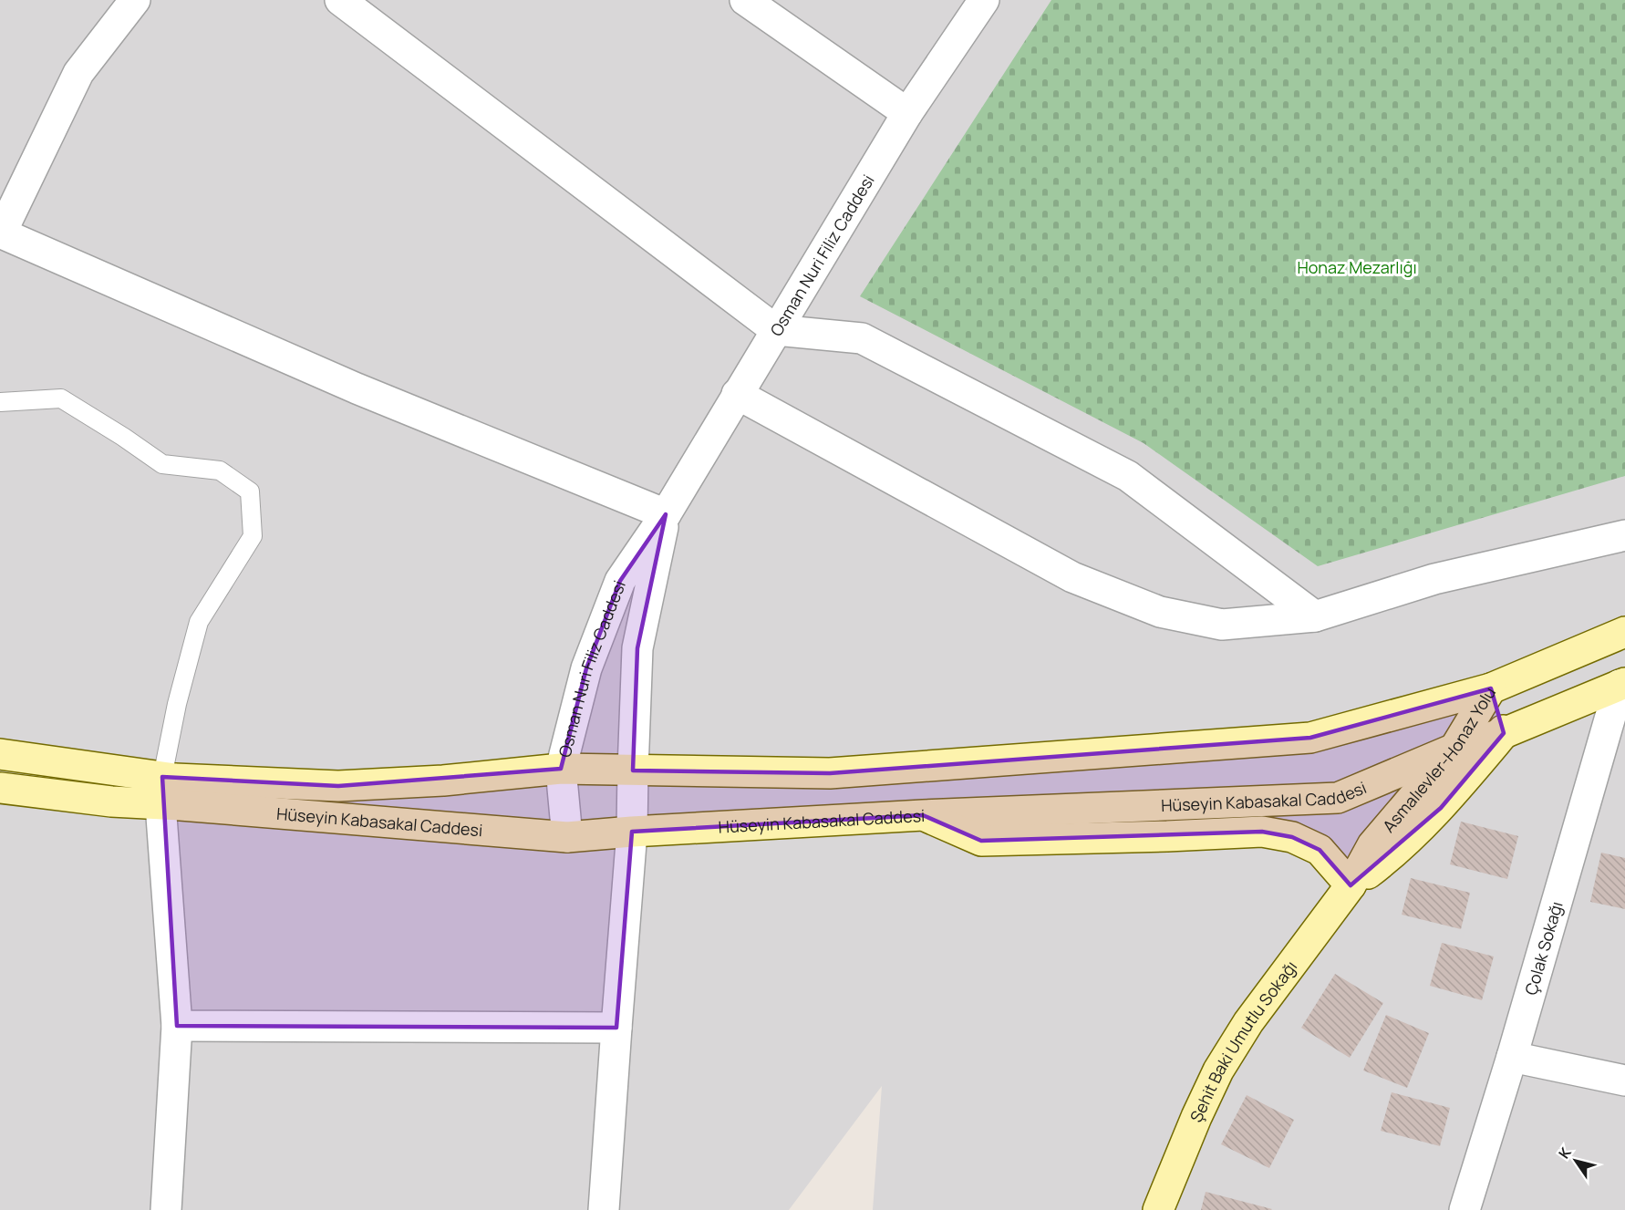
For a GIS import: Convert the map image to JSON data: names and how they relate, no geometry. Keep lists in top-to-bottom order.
{
  "streets": {
    "main road": ["Asmalıevler-Honaz Yolu", "Hüseyin Kabasakal Caddesi", "Şehit Baki Umutlu Sokağı"],
    "street": ["Osman Nuri Filiz Caddesi", "Çolak Sokağı"]
  },
  "crossings": [
    ["Osman Nuri Filiz Caddesi", "Hüseyin Kabasakal Caddesi"],
    ["Asmalıevler-Honaz Yolu", "Hüseyin Kabasakal Caddesi"],
    ["Asmalıevler-Honaz Yolu", "Şehit Baki Umutlu Sokağı"],
    ["Hüseyin Kabasakal Caddesi", "Çolak Sokağı"]
  ],
  "parks": ["Honaz Mezarlığı"],
  "north": "top left"
}
